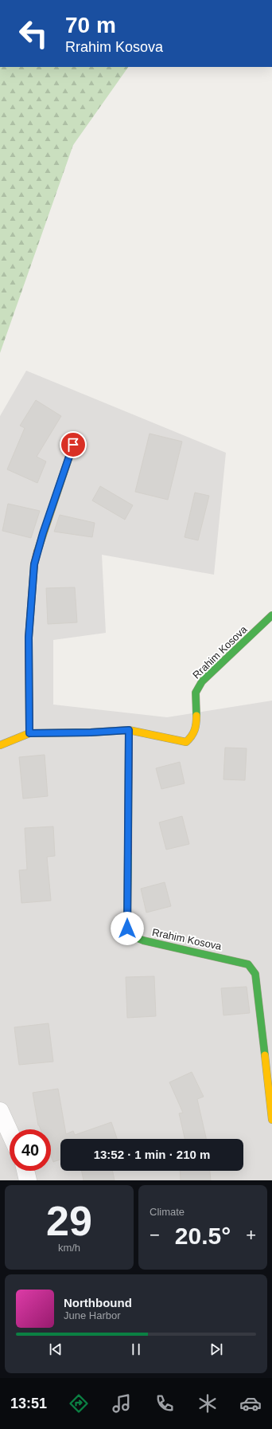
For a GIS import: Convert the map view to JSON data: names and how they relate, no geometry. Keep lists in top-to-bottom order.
{
  "streets": {
    "street": ["Rrahim Kosova"]
  },
  "page": {
    "turn": ["70 m", "Rrahim Kosova"],
    "limit": "40",
    "trip": "13:52 · 1 min · 210 m",
    "tile": [
      ["29", "km/h"],
      "Climate"
    ],
    "heat": ["−", "20.5°", "+"],
    "song": ["Northbound", "June Harbor"],
    "tabs": "13:51"
  }
}
